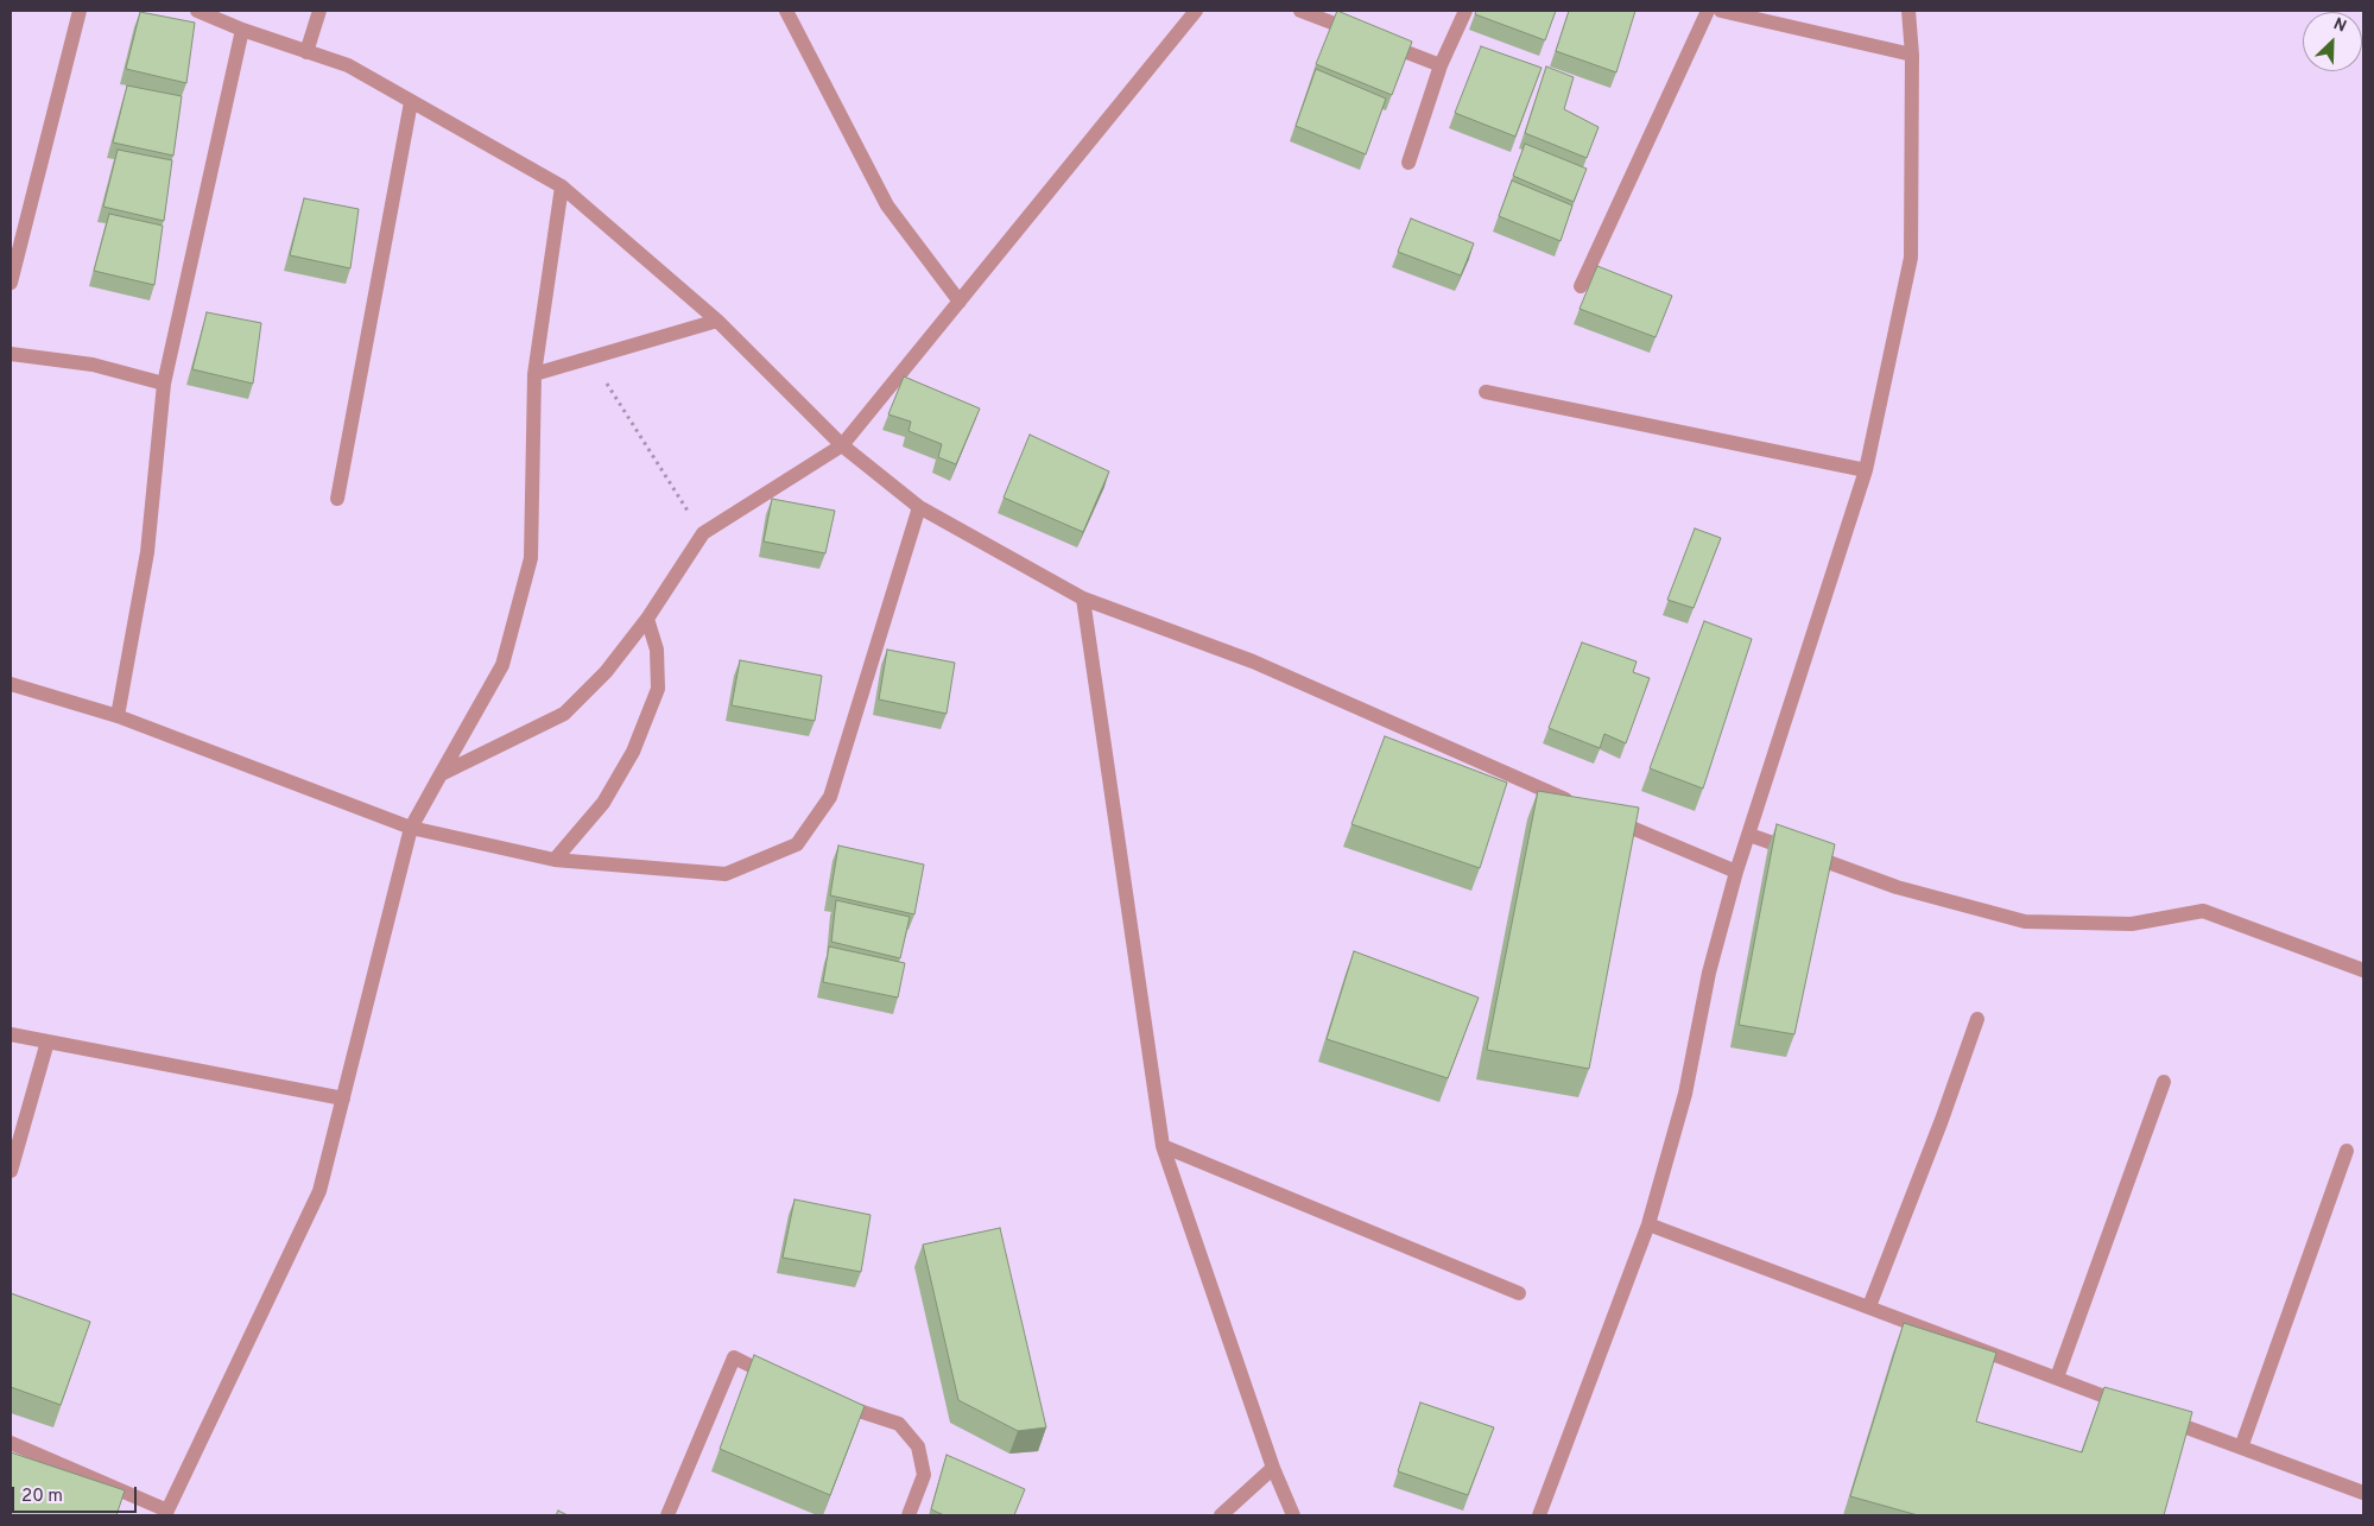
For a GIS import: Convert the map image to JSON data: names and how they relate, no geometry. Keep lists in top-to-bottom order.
{
  "scale_bar": "20 m",
  "north": "top right"
}
